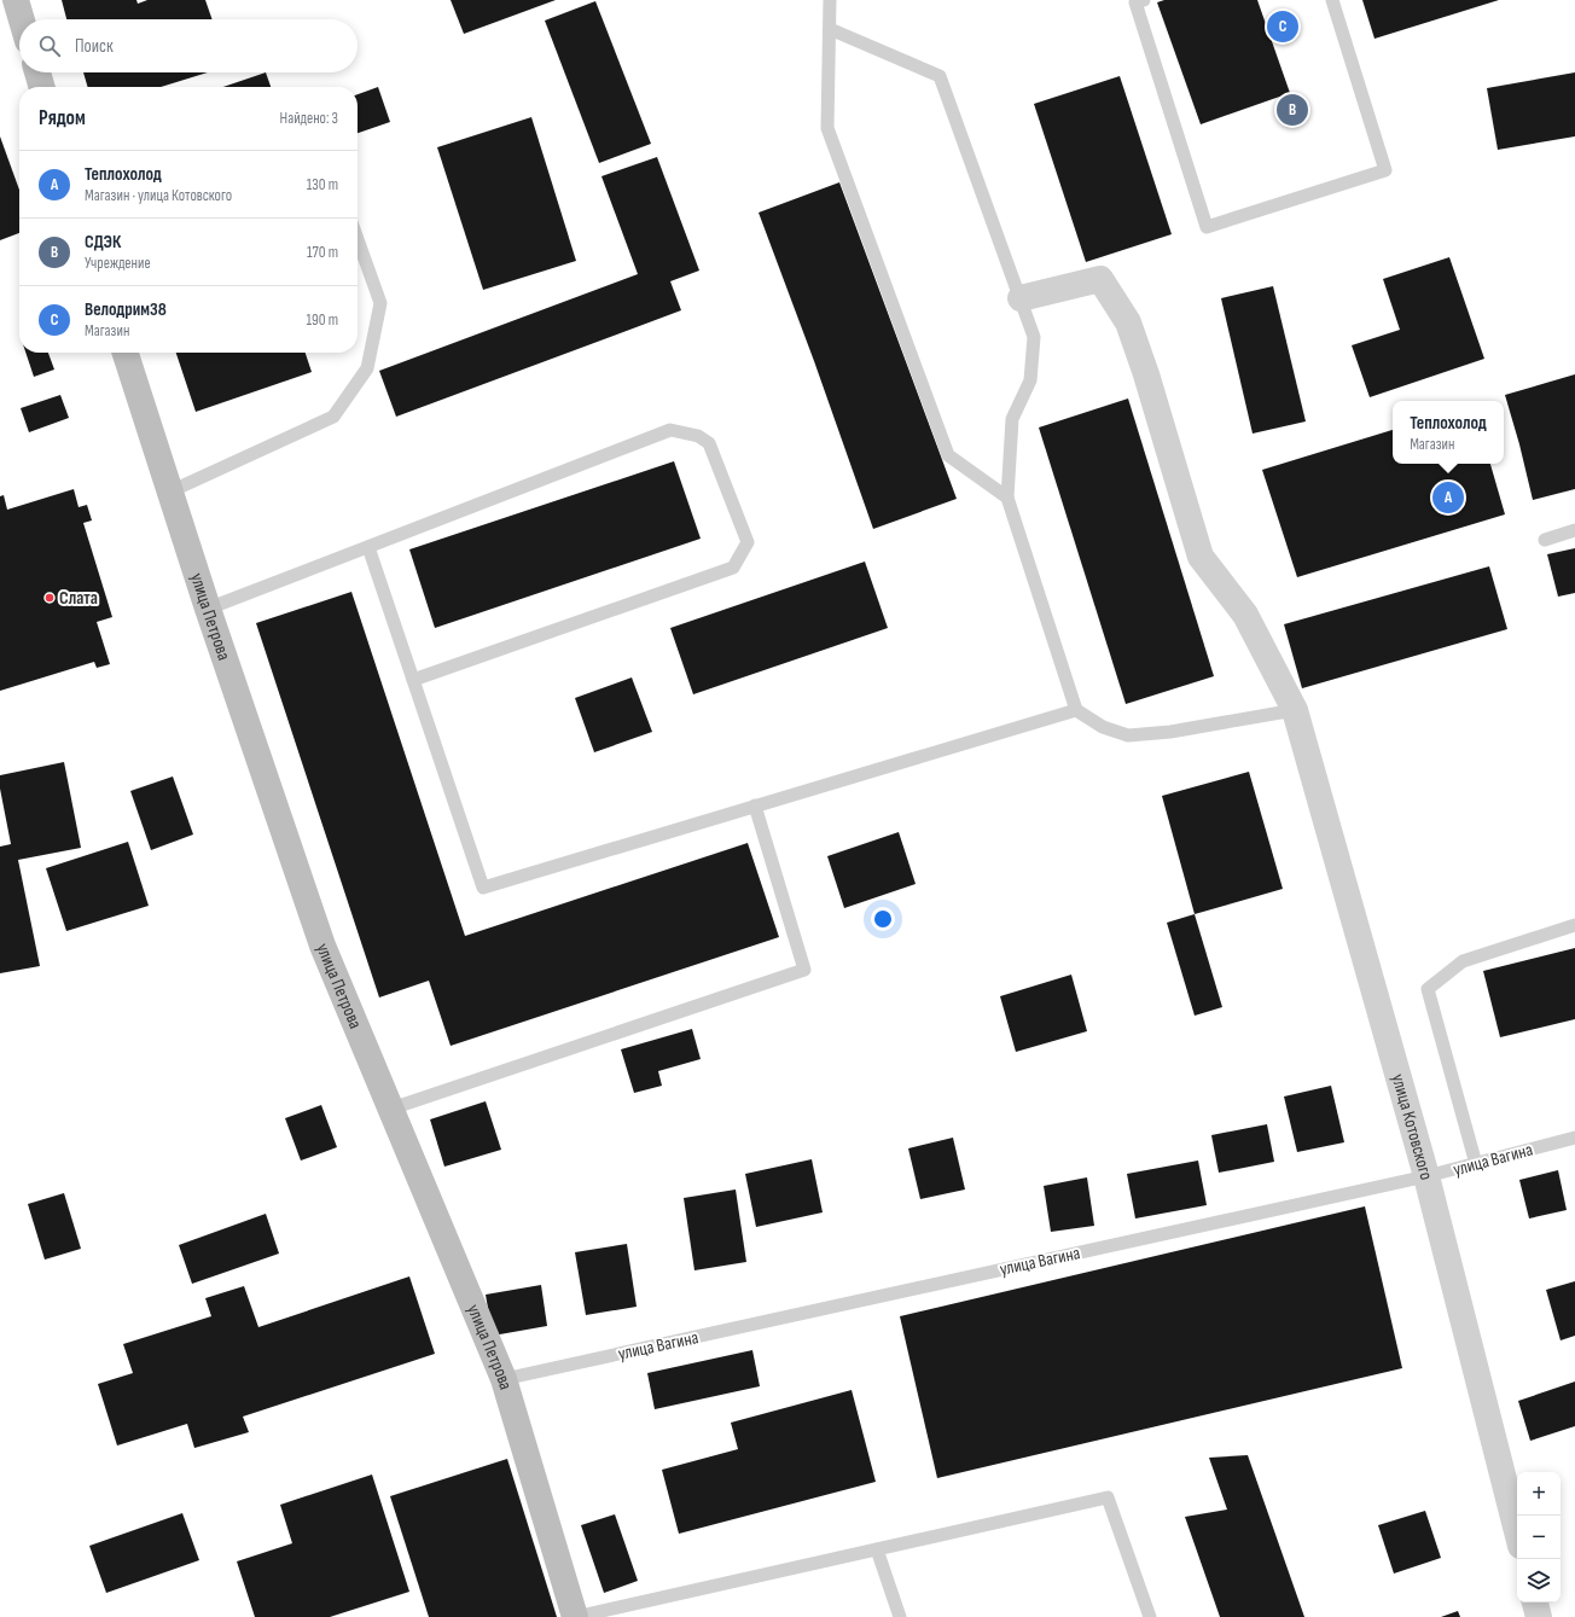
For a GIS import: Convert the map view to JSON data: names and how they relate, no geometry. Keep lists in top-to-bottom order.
{
  "streets": {
    "street": ["улица Петрова", "улица Котовского"],
    "lane": ["улица Вагина"]
  },
  "crossings": [
    ["улица Петрова", "улица Вагина"],
    ["улица Котовского", "улица Вагина"]
  ],
  "places": ["Слата"],
  "page": {
    "pins": ["C", "B", "A"],
    "search": "Поиск",
    "heading": ["Рядом", "Найдено: 3"],
    "list": [
      {
        "mark": "A",
        "name": "Теплохолод",
        "note": "Магазин · улица Котовского",
        "value": "130 m"
      },
      {
        "mark": "B",
        "name": "СДЭК",
        "note": "Учреждение",
        "value": "170 m"
      },
      {
        "mark": "C",
        "name": "Велодрим38",
        "note": "Магазин",
        "value": "190 m"
      }
    ],
    "popup": ["Теплохолод", "Магазин"],
    "map_buttons": ["+", "−"]
  }
}
